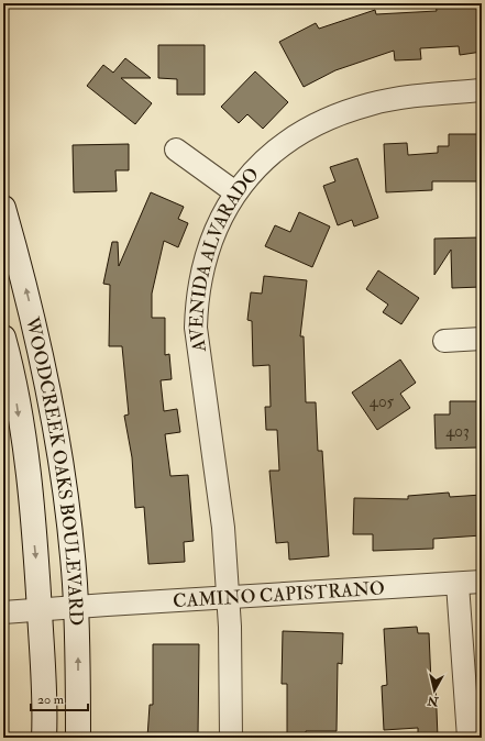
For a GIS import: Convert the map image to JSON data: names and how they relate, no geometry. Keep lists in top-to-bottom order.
{
  "streets": {
    "main road": ["WOODCREEK OAKS BOULEVARD"],
    "street": ["AVENIDA ALVARADO", "CAMINO CAPISTRANO"]
  },
  "crossings": [
    ["AVENIDA ALVARADO", "CAMINO CAPISTRANO"],
    ["WOODCREEK OAKS BOULEVARD", "CAMINO CAPISTRANO"]
  ],
  "house_numbers": ["405", "403"],
  "scale_bar": "20 m",
  "north": "bottom"
}
